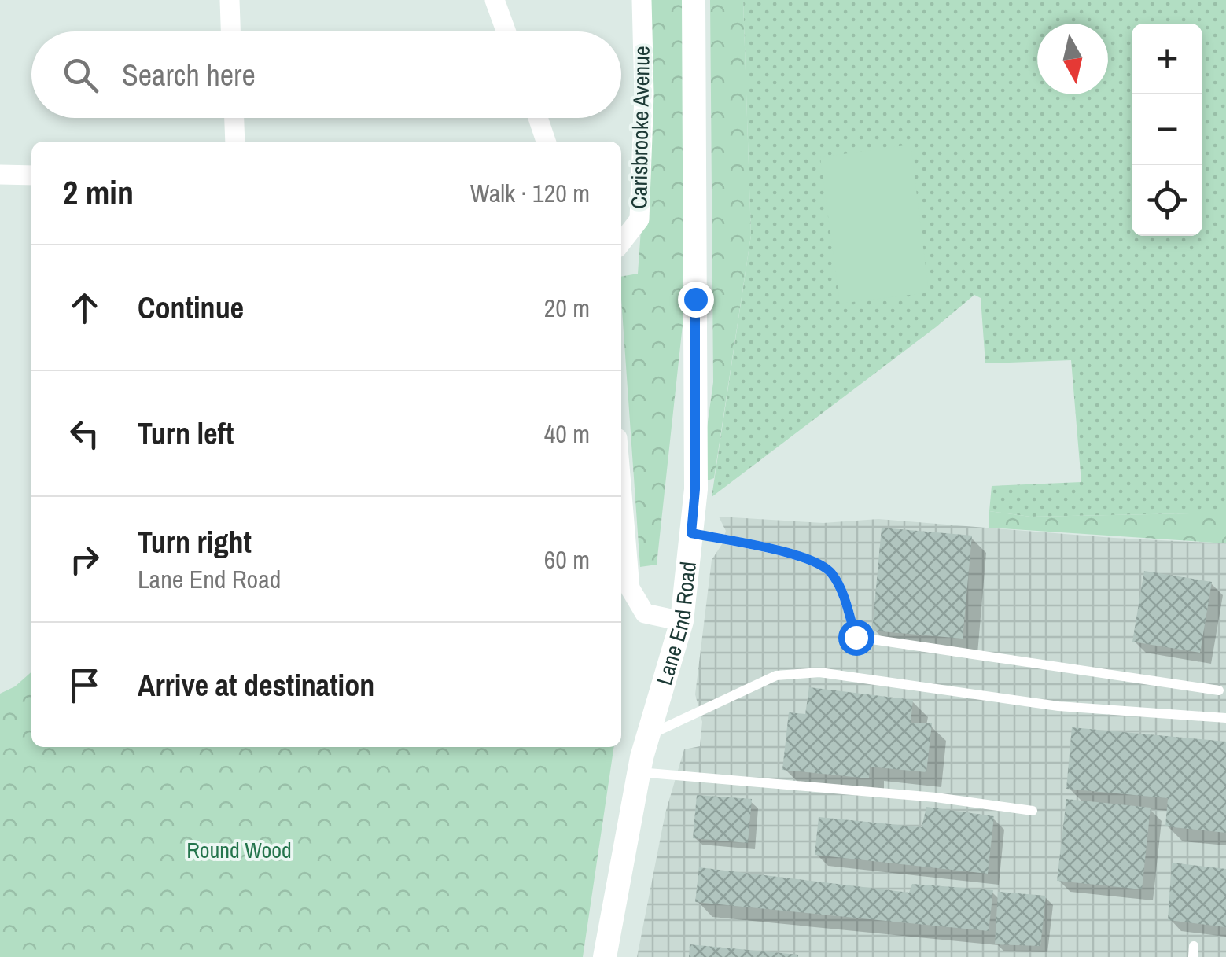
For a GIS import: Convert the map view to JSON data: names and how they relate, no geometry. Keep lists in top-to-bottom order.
{
  "streets": {
    "street": ["Carisbrooke Avenue", "Lane End Road"]
  },
  "parks": ["Round Wood"],
  "north": "bottom",
  "page": {
    "map_buttons": ["+", "−"],
    "search": "Search here",
    "heading": ["2 min", "Walk · 120 m"],
    "list": [
      ["Continue", "20 m"],
      ["Turn left", "40 m"],
      ["Turn right", "Lane End Road", "60 m"],
      "Arrive at destination"
    ]
  }
}
